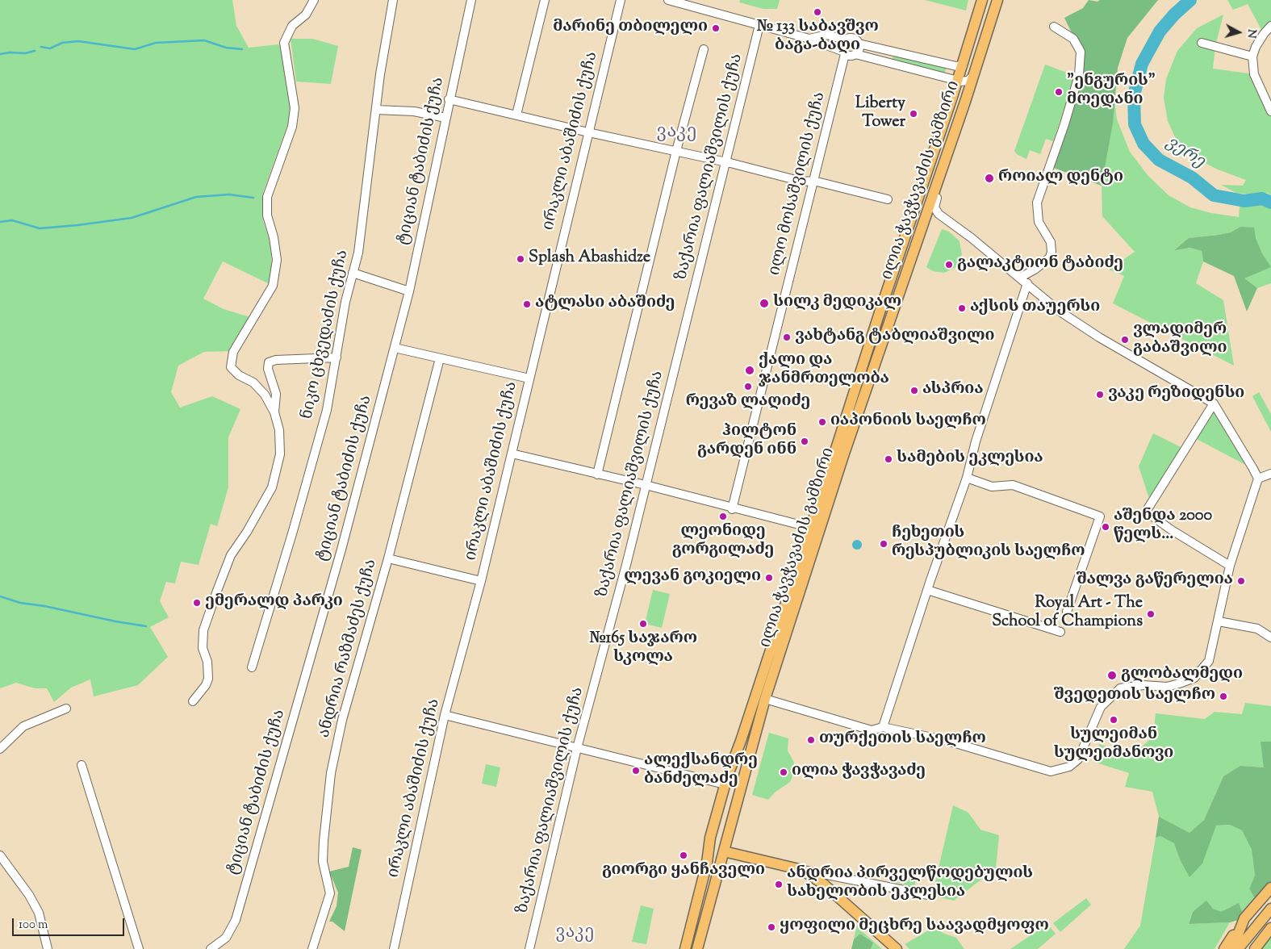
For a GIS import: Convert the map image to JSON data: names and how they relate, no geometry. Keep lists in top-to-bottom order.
{
  "streets": {
    "main road": ["ილია ჭავჭავაძის გამზირი"],
    "street": [
      "ირაკლი აბაშიძის ქუჩა",
      "ტიციან ტაბიძის ქუჩა",
      "ზაქარია ფალიაშვილის ქუჩა",
      "ილო მოსაშვილის ქუჩა",
      "ნიკო ცხვედაძის ქუჩა",
      "ანდრია რაზმაძეს ქუჩა"
    ]
  },
  "districts": ["ვაკე", "ვაკე"],
  "water": ["ვერე"],
  "places": [
    "№ 133 საბავშვო ბაგა-ბაღი",
    "მარინე თბილელი",
    "\"ენგურის\" მოედანი",
    "Liberty Tower",
    "როიალ დენტი",
    "Splash Abashidze",
    "გალაკტიონ ტაბიძე",
    "სილკ მედიკალ",
    "ატლასი აბაშიძე",
    "აქსის თაუერსი",
    "ვახტანგ ტაბლიაშვილი",
    "ვლადიმერ გაბაშვილი",
    "ქალი და ჯანმრთელობა",
    "რევაზ ლაღიძე",
    "ასპრია",
    "ვაკე რეზიდენსი",
    "იაპონიის საელჩო",
    "ჰილტონ გარდენ ინნ",
    "სამების ეკლესია",
    "ლეონიდე გორგილაძე",
    "აშენდა 2000 წელს...",
    "ჩეხეთის რესპუბლიკის საელჩო",
    "ლევან გოკიელი",
    "შალვა გაწერელია",
    "ემერალდ პარკი",
    "Royal Art - The School of Champions",
    "№165 საჯარო სკოლა",
    "გლობალმედი",
    "შვედეთის საელჩო",
    "სულეიმან სულეიმანოვი",
    "თურქეთის საელჩო",
    "ალექსანდრე ბანძელაძე",
    "ილია ჭავჭავაძე",
    "გიორგი ყანჩაველი",
    "ანდრია პირველწოდებულის სახელობის ეკლესია",
    "ყოფილი მეცხრე საავადმყოფო"
  ],
  "scale_bar": "100 m",
  "north": "right"
}
